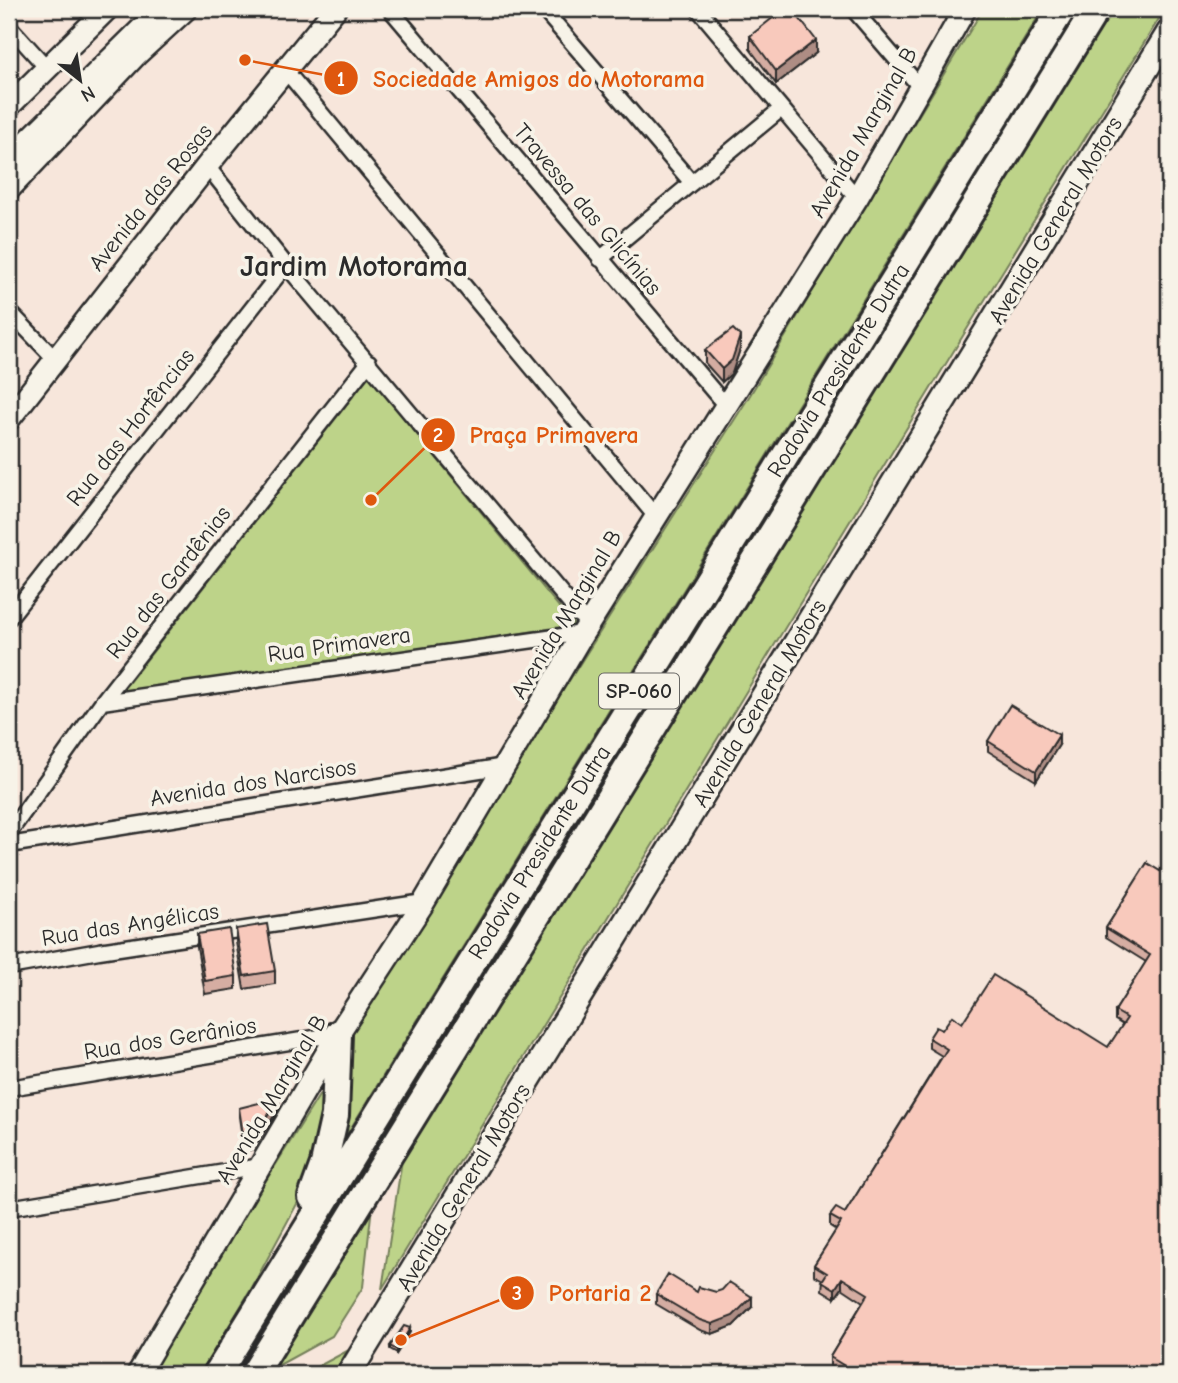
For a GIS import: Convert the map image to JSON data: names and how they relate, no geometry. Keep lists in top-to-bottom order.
{
  "streets": {
    "highway": ["Rodovia Presidente Dutra", "SP-060"],
    "main road": ["Avenida General Motors"],
    "street": [
      "Avenida Marginal B",
      "Avenida das Rosas",
      "Travessa das Glicínias",
      "Rua das Hortências",
      "Rua das Gardênias",
      "Rua Primavera",
      "Avenida dos Narcisos",
      "Rua das Angélicas",
      "Rua dos Gerânios"
    ]
  },
  "crossings": [
    ["Avenida Marginal B", "Travessa das Glicínias"],
    ["Avenida Marginal B", "Rua Primavera"],
    ["Avenida Marginal B", "Avenida dos Narcisos"],
    ["Avenida Marginal B", "Rua das Angélicas"],
    ["Avenida Marginal B", "Rua dos Gerânios"],
    ["Rua das Gardênias", "Rua Primavera"]
  ],
  "districts": ["Jardim Motorama"],
  "places": ["Sociedade Amigos do Motorama", "Praça Primavera", "Portaria 2"],
  "north": "bottom right"
}
